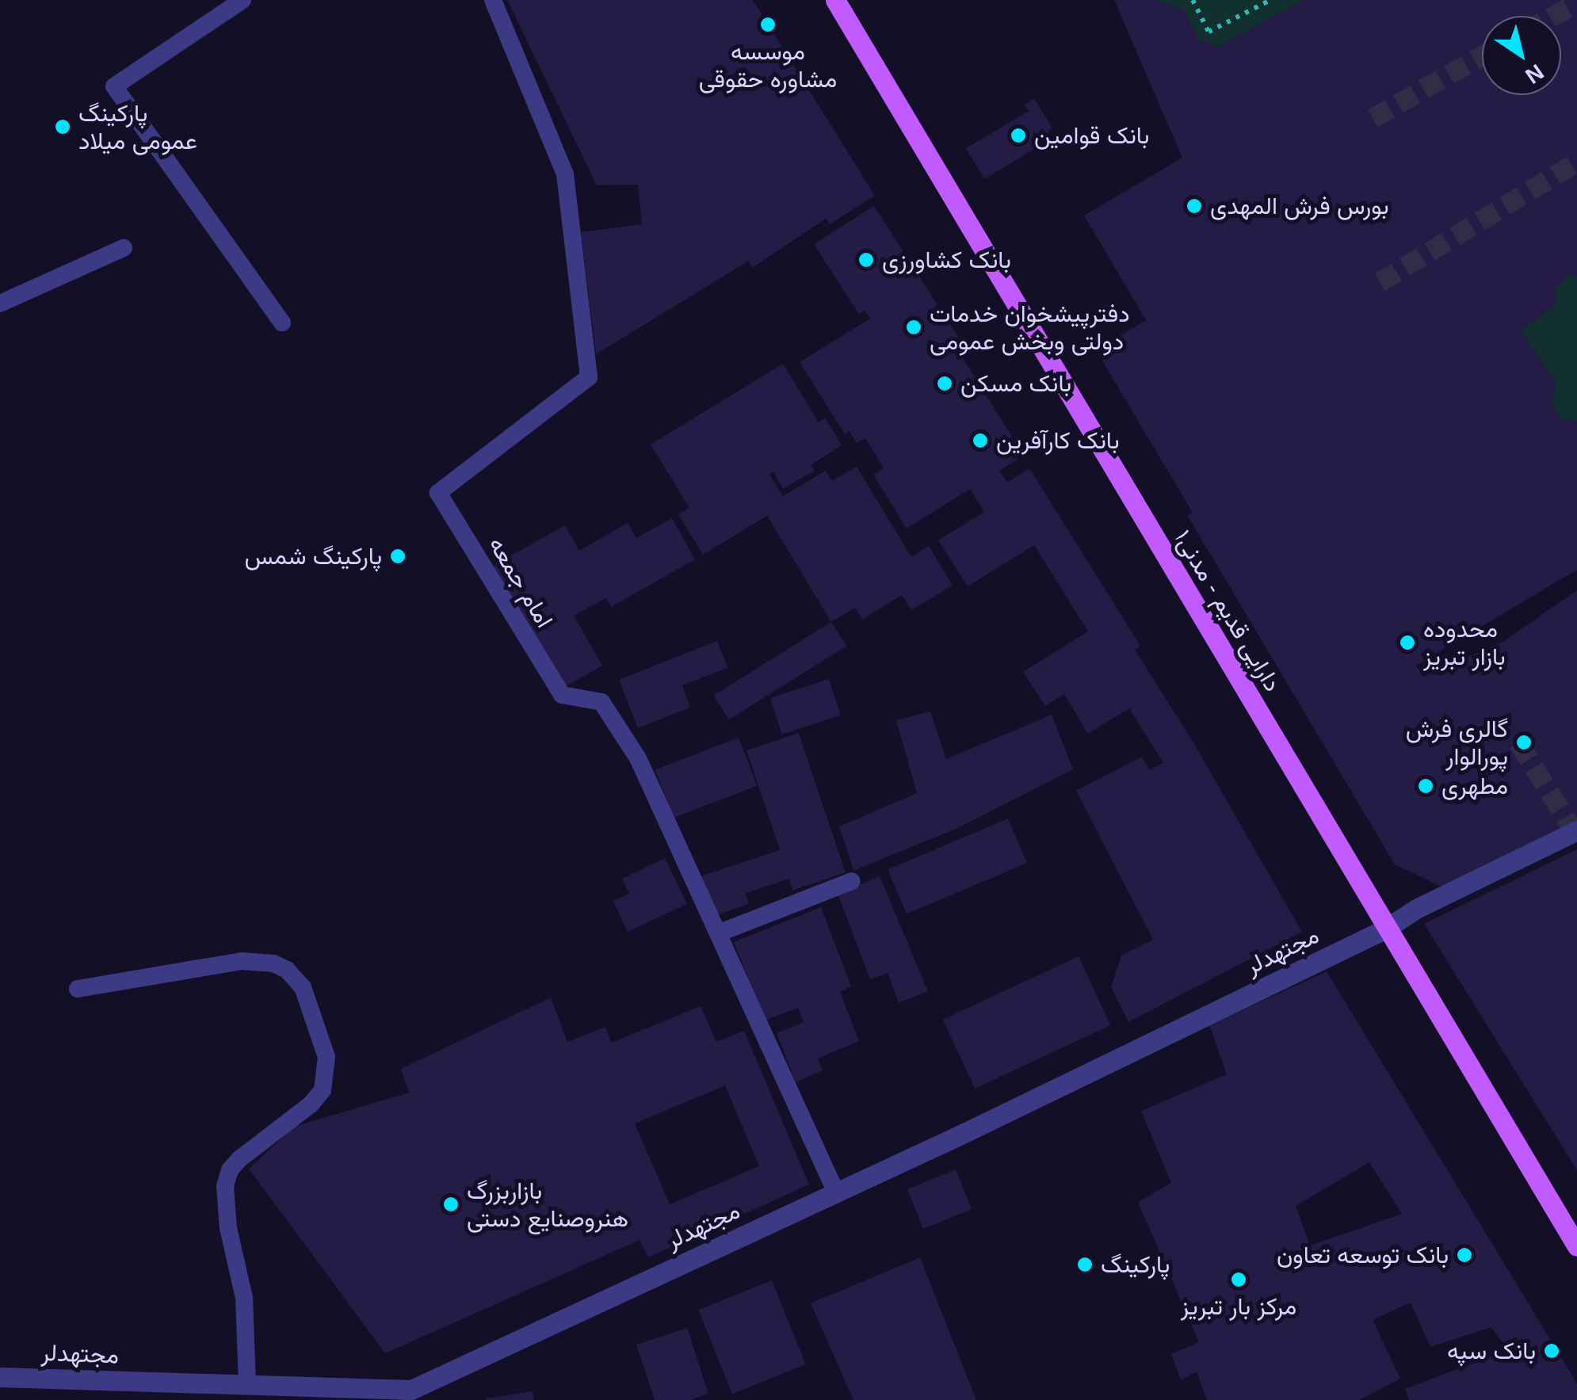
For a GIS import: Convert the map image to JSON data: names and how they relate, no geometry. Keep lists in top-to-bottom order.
{
  "streets": {
    "main road": ["دارایی قدیم - مدنی۱"],
    "street": ["مجتهدلر"],
    "lane": ["امام جمعه"]
  },
  "crossings": [
    ["امام جمعه", "مجتهدلر"],
    ["دارایی قدیم - مدنی۱", "مجتهدلر"]
  ],
  "places": [
    "موسسه مشاوره حقوقی",
    "پارکینگ عمومی میلاد",
    "بانک قوامین",
    "بورس فرش المهدی",
    "بانک کشاورزی",
    "دفترپیشخوان خدمات دولتی وبخش عمومی",
    "بانک مسکن",
    "بانک کارآفرین",
    "پارکینگ شمس",
    "محدوده بازار تبریز",
    "گالری فرش پورالوار",
    "مطهری",
    "بازاربزرگ هنروصنایع دستی",
    "بانک توسعه تعاون",
    "پارکینگ",
    "مرکز بار تبریز",
    "بانک سپه"
  ],
  "north": "bottom right"
}
